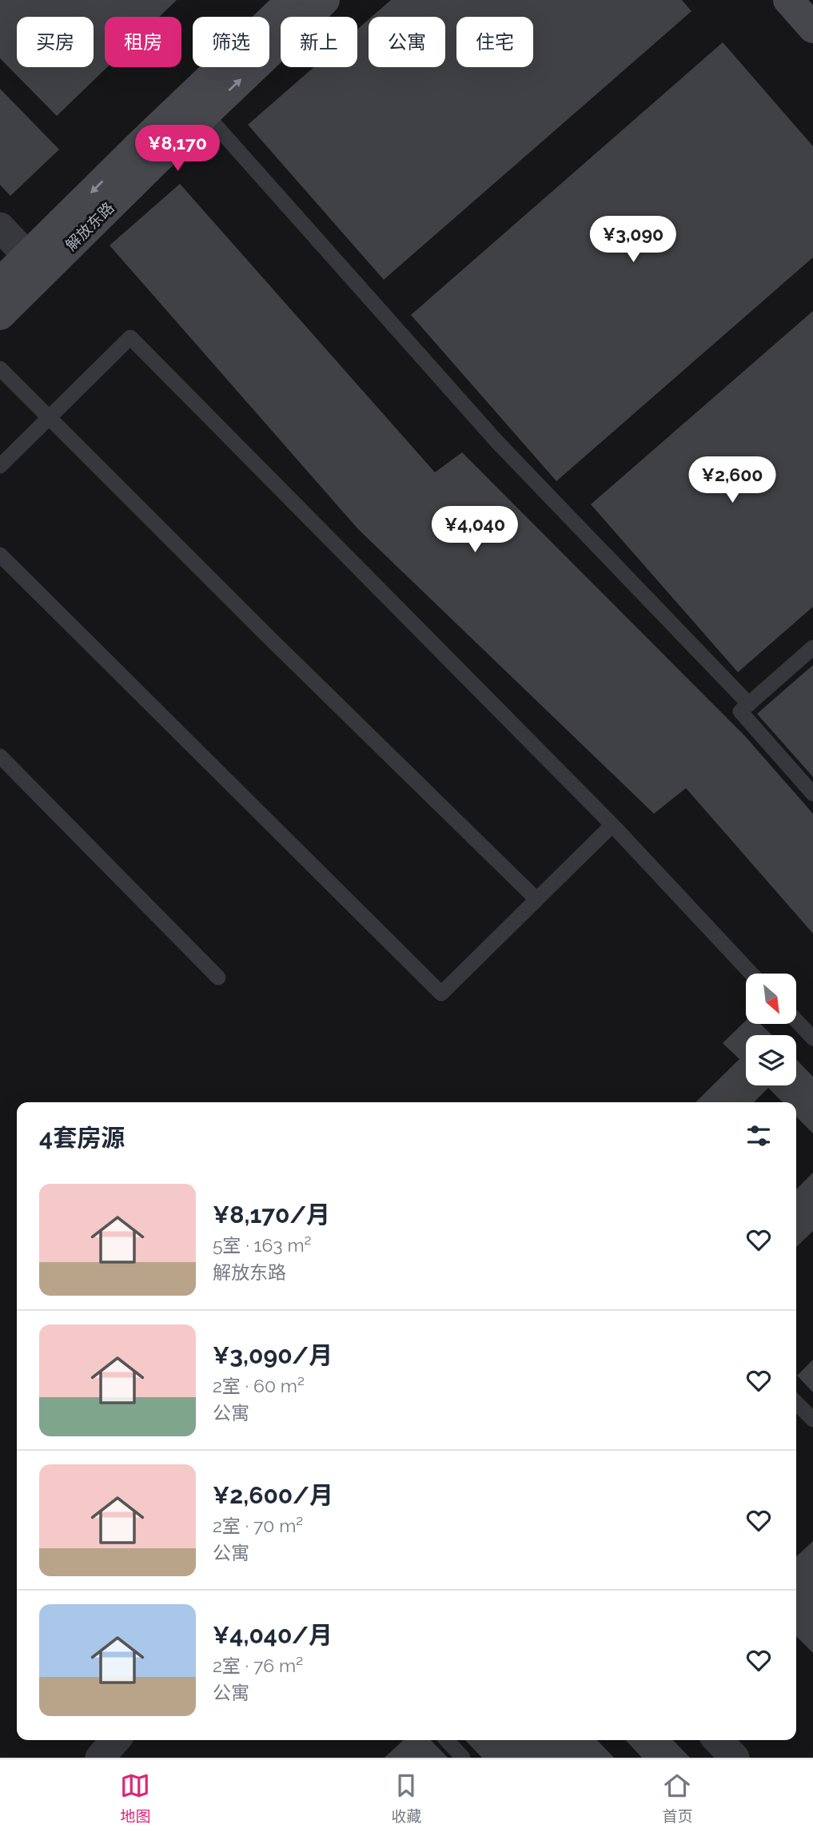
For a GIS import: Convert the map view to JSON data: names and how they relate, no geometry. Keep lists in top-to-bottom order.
{
  "streets": {
    "street": ["解放东路"]
  },
  "north": "bottom right",
  "page": {
    "chip": [
      "买房",
      "租房",
      "筛选",
      "新上",
      "公寓",
      "住宅"
    ],
    "price": [
      "¥8,170",
      "¥3,090",
      "¥2,600",
      "¥4,040"
    ],
    "heading": "4套房源",
    "list": [
      {
        "name": "¥8,170/月",
        "note": "5室 · 163 m² · 解放东路"
      },
      {
        "name": "¥3,090/月",
        "note": "2室 · 60 m² · 公寓"
      },
      {
        "name": "¥2,600/月",
        "note": "2室 · 70 m² · 公寓"
      },
      {
        "name": "¥4,040/月",
        "note": "2室 · 76 m² · 公寓"
      }
    ],
    "tabs": ["地图", "收藏", "首页"]
  }
}
